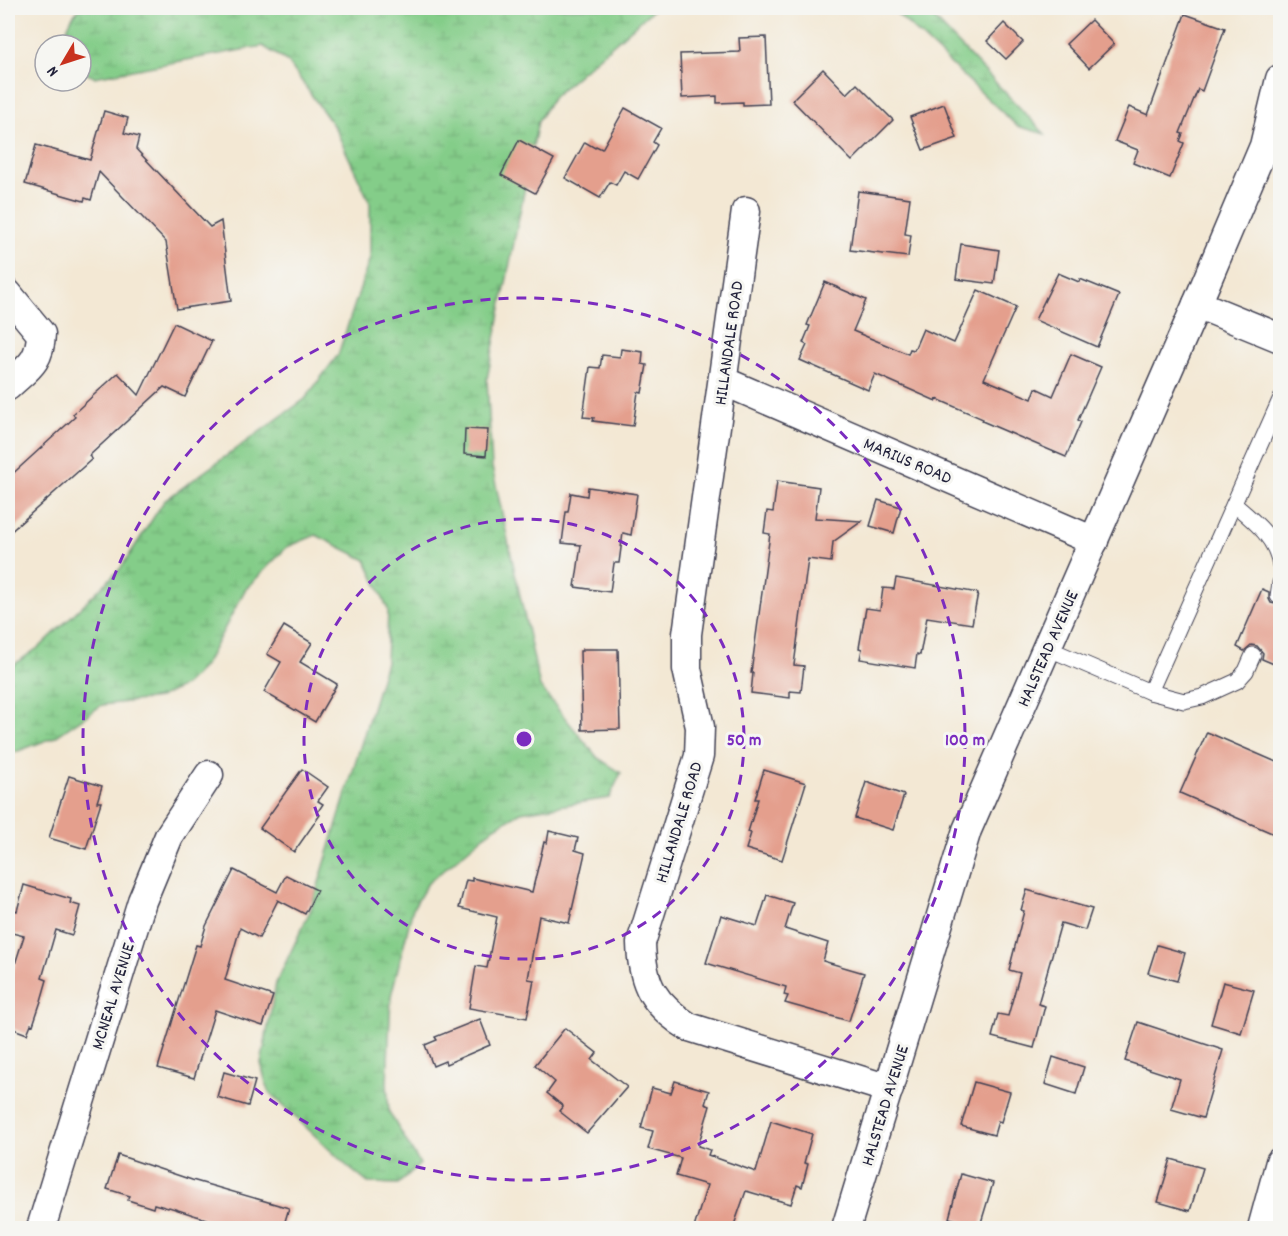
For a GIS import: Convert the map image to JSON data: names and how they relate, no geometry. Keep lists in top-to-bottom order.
{
  "streets": {
    "street": [
      "HILLANDALE ROAD",
      "MARIUS ROAD",
      "HALSTEAD AVENUE",
      "MCNEAL AVENUE"
    ]
  },
  "crossings": [
    ["HILLANDALE ROAD", "MARIUS ROAD"],
    ["HILLANDALE ROAD", "HALSTEAD AVENUE"],
    ["MARIUS ROAD", "HALSTEAD AVENUE"]
  ],
  "north": "bottom left",
  "rings": ["50 m", "100 m"]
}
